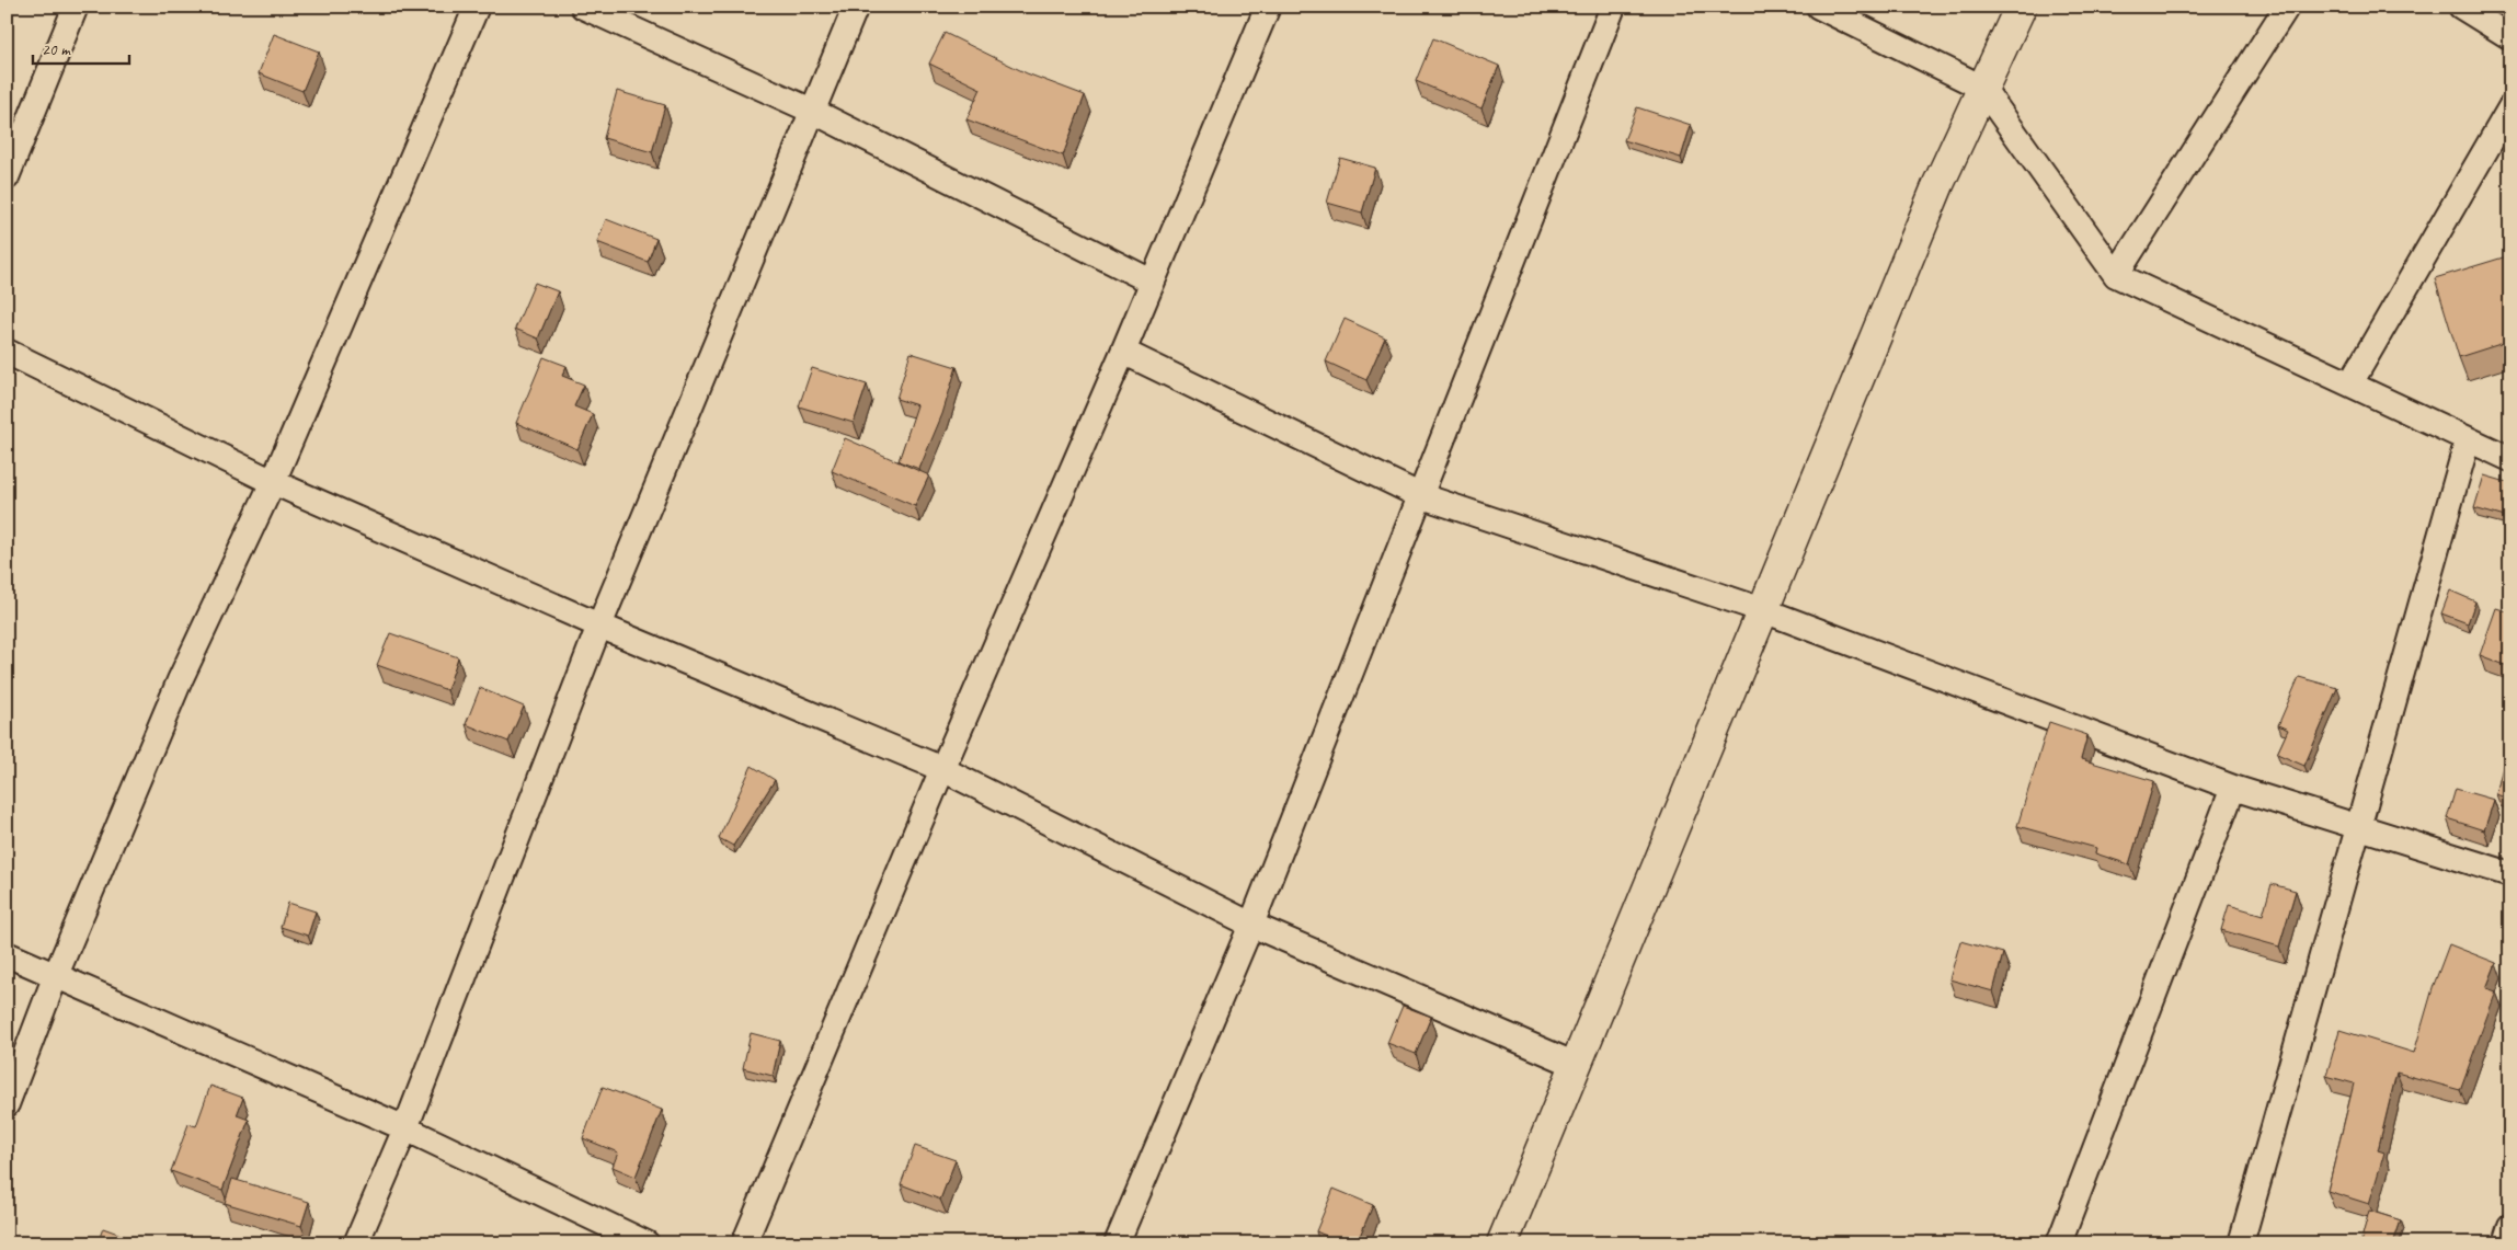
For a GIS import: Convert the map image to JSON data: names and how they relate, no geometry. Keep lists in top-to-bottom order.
{
  "scale_bar": "20 m"
}
